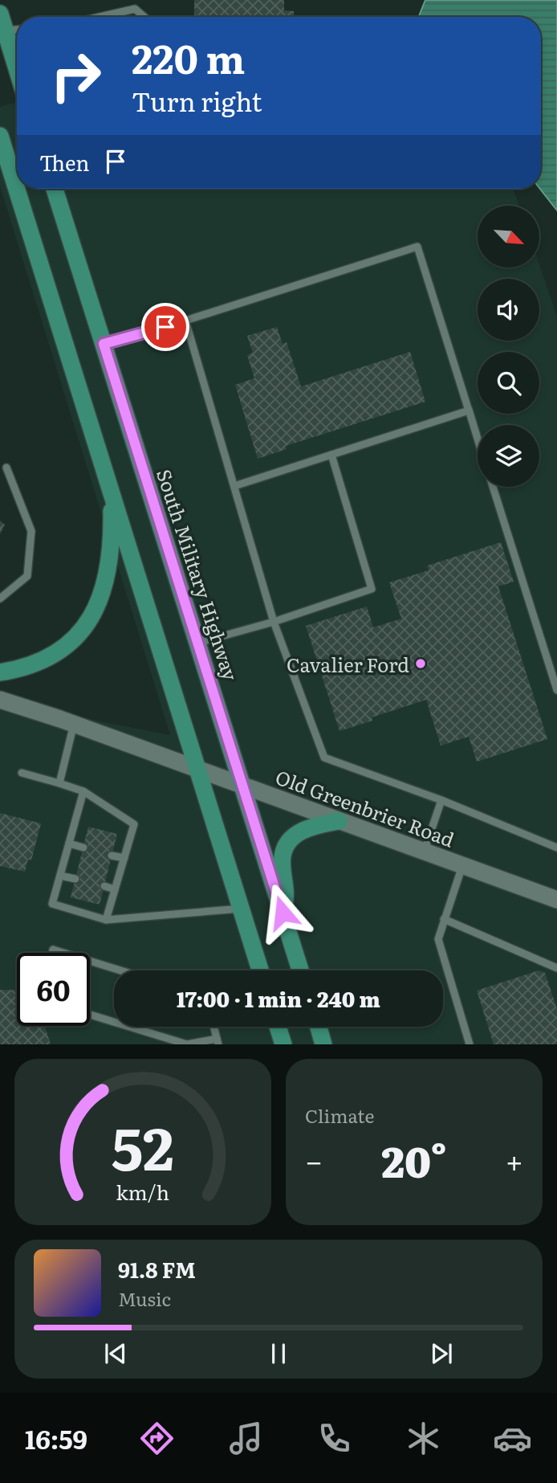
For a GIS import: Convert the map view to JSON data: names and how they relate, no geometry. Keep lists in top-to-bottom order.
{
  "streets": {
    "main road": ["South Military Highway"],
    "street": ["Old Greenbrier Road"]
  },
  "crossings": [
    ["South Military Highway", "Old Greenbrier Road"]
  ],
  "places": ["Cavalier Ford"],
  "north": "bottom right",
  "page": {
    "turn": ["220 m", "Turn right"],
    "then": "Then",
    "limit": "60",
    "trip": "17:00 · 1 min · 240 m",
    "tile": "Climate",
    "heat": ["−", "20°", "+"],
    "song": ["91.8 FM", "Music"],
    "tabs": "16:59",
    "gauge": ["52", "km/h"]
  }
}
